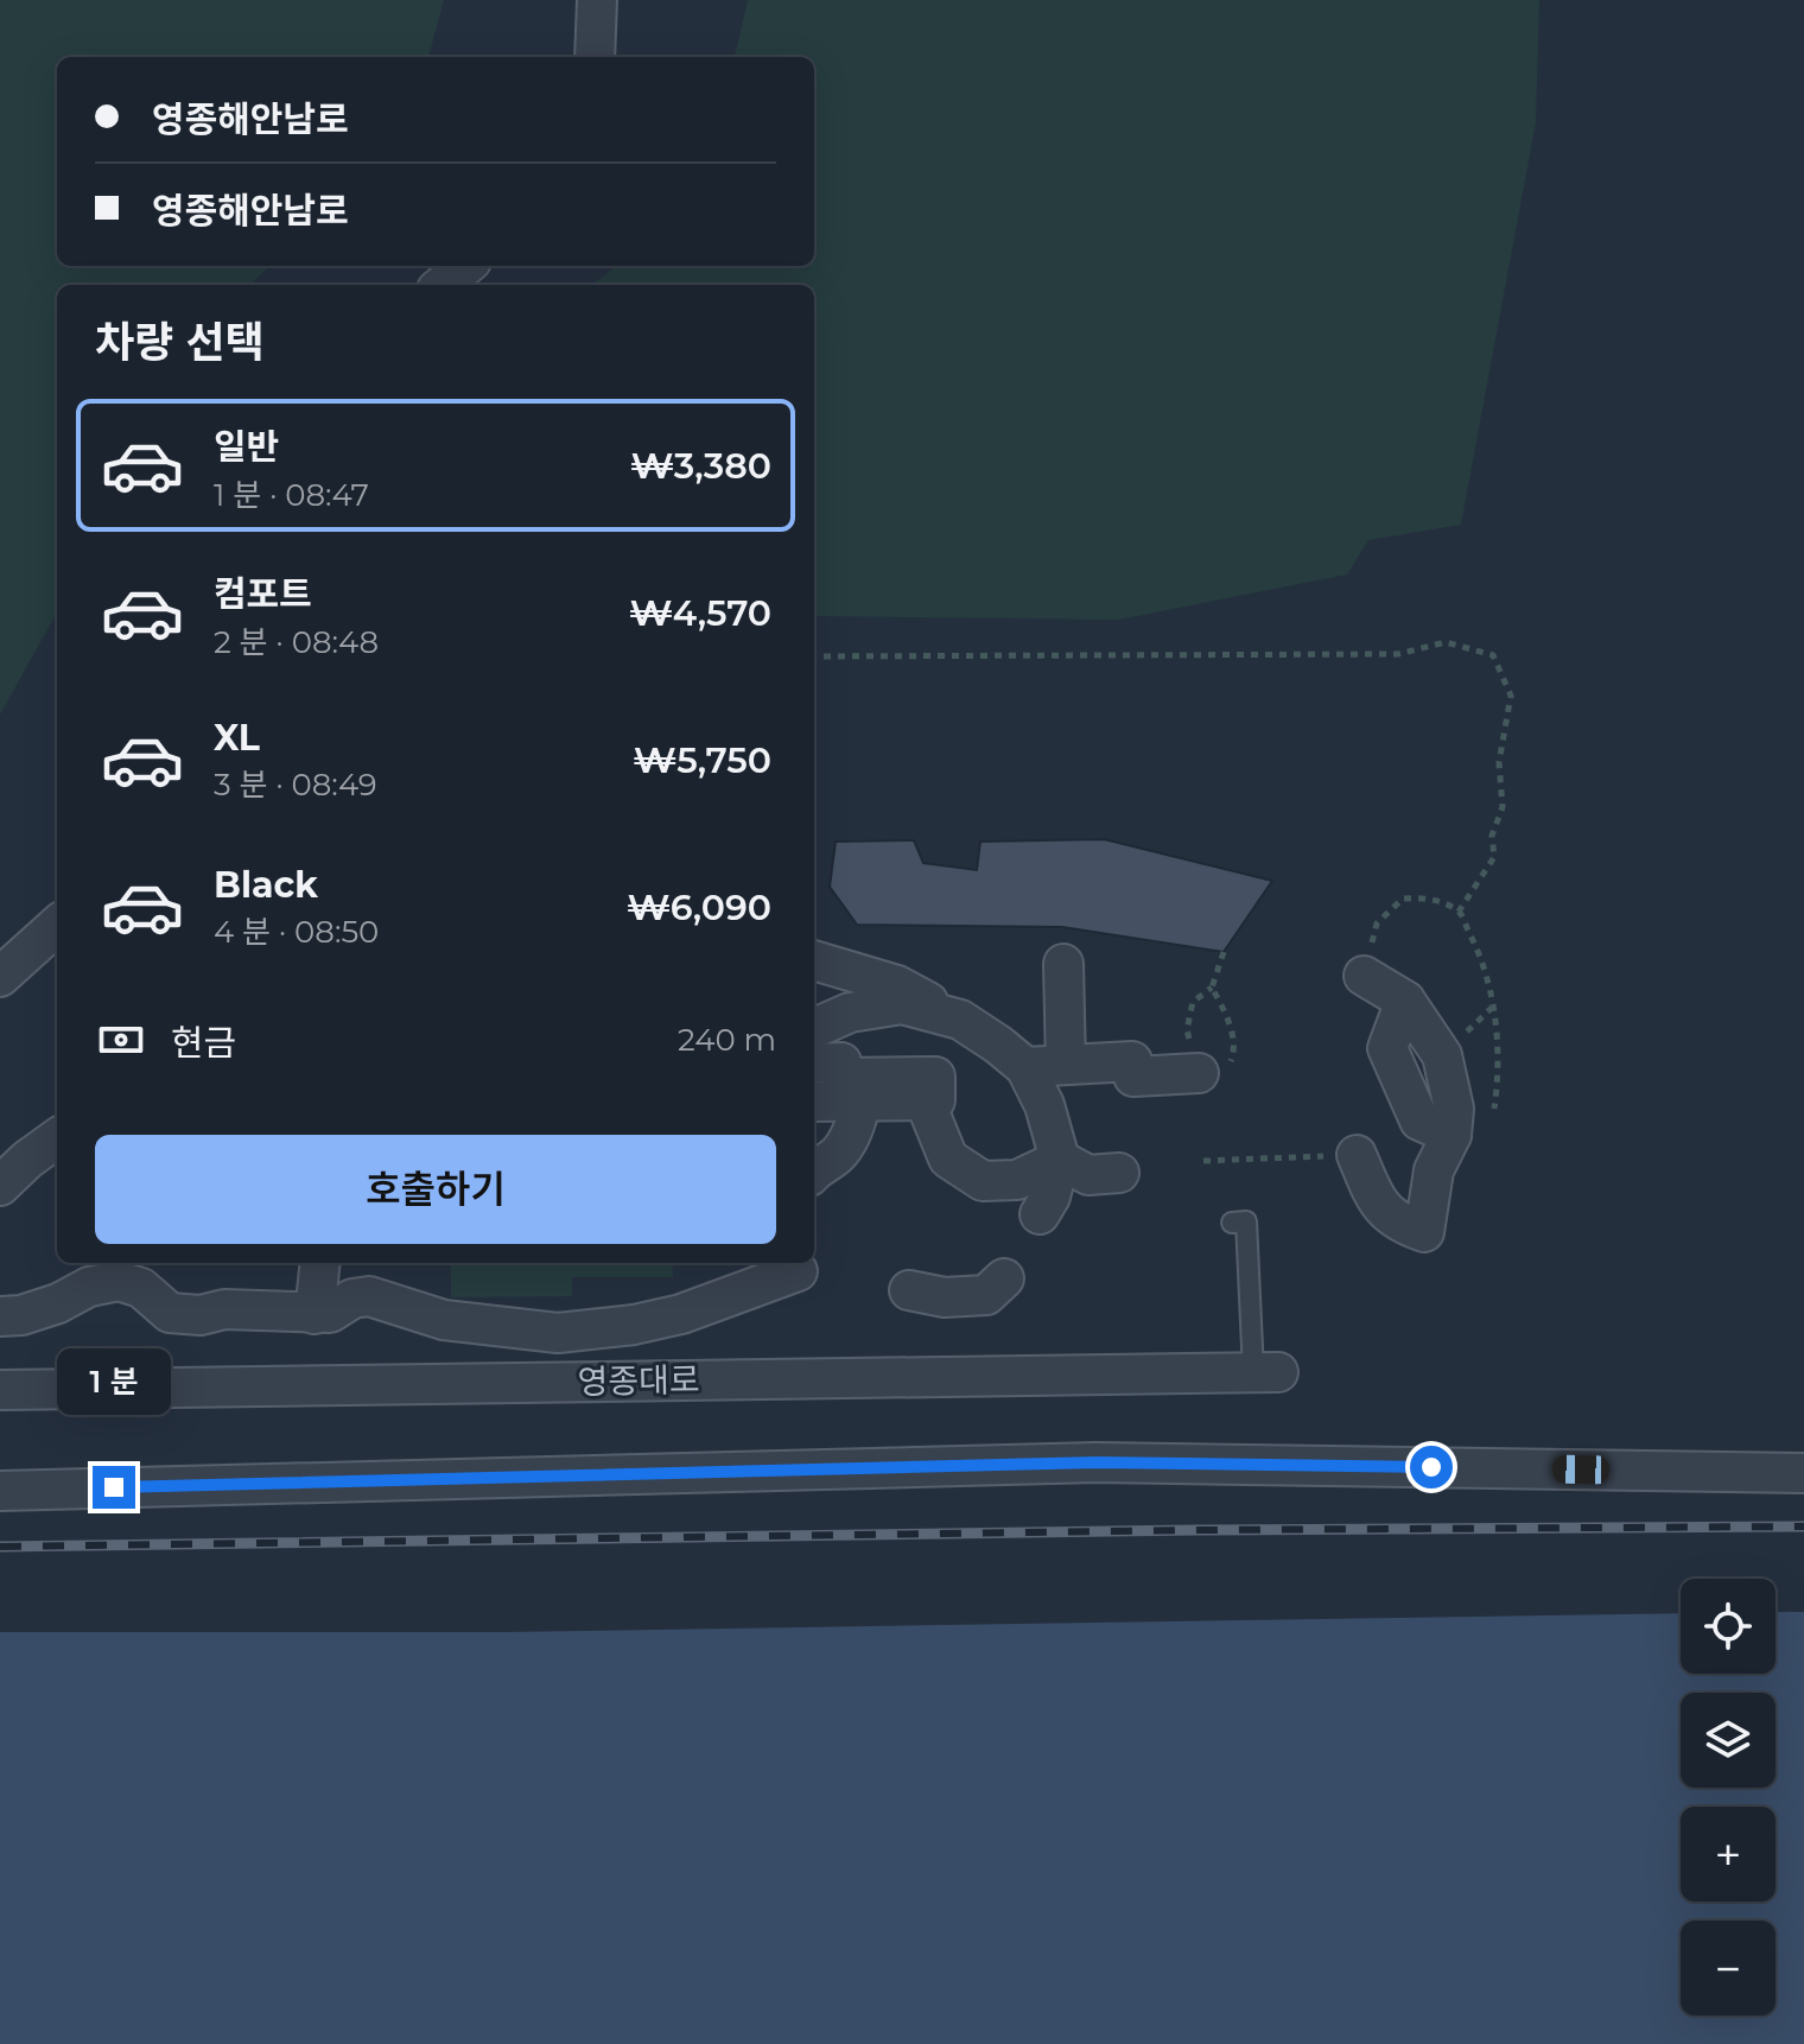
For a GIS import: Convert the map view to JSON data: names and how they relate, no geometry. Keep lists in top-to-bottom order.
{
  "streets": {
    "street": ["영종대로"]
  },
  "page": {
    "banner": ["영종해안남로", "영종해안남로"],
    "heading": "차량 선택",
    "list": [
      {
        "name": "일반",
        "note": "1 분 · 08:47",
        "value": "₩3,380"
      },
      {
        "name": "컴포트",
        "note": "2 분 · 08:48",
        "value": "₩4,570"
      },
      {
        "name": "XL",
        "note": "3 분 · 08:49",
        "value": "₩5,750"
      },
      {
        "name": "Black",
        "note": "4 분 · 08:50",
        "value": "₩6,090"
      }
    ],
    "pay": ["현금", "240 m"],
    "buttons": "호출하기",
    "bubble": "1 분",
    "map_buttons": ["+", "−"]
  }
}
